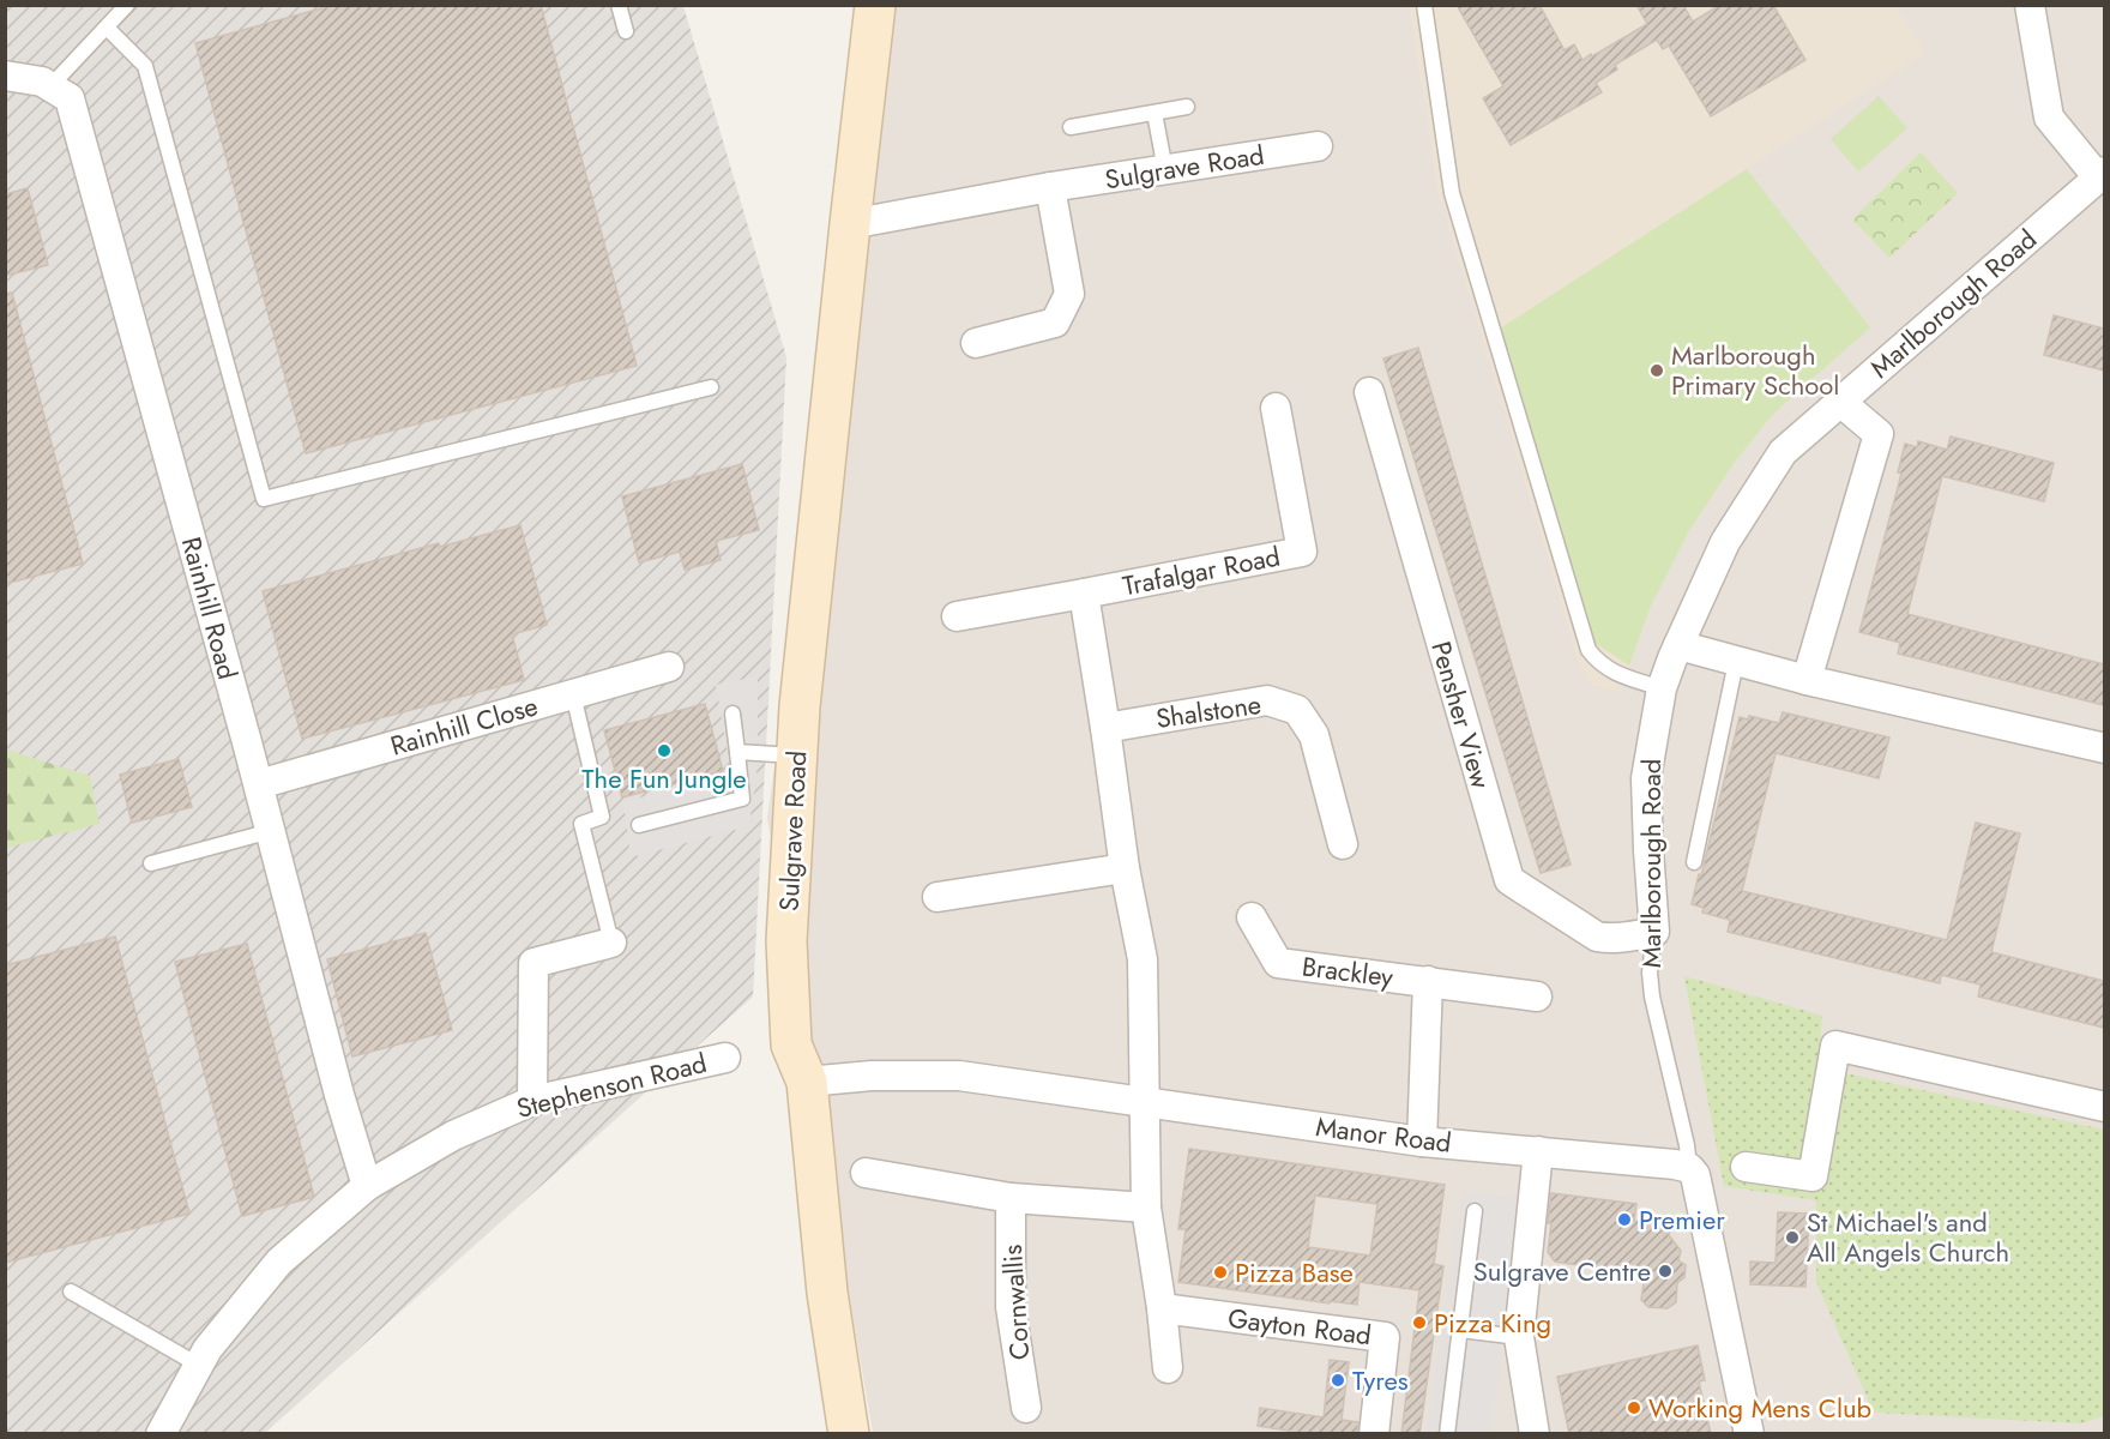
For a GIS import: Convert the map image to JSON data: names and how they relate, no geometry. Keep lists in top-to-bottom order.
{
  "streets": {
    "street": [
      "Sulgrave Road",
      "Marlborough Road",
      "Trafalgar Road",
      "Rainhill Road",
      "Shalstone",
      "Pensher View",
      "Rainhill Close",
      "Brackley",
      "Stephenson Road",
      "Manor Road",
      "Cornwallis",
      "Gayton Road"
    ]
  },
  "crossings": [
    ["Sulgrave Road", "Manor Road"],
    ["Marlborough Road", "Pensher View"],
    ["Marlborough Road", "Manor Road"],
    ["Trafalgar Road", "Shalstone"],
    ["Trafalgar Road", "Manor Road"],
    ["Rainhill Road", "Rainhill Close"],
    ["Rainhill Road", "Stephenson Road"],
    ["Brackley", "Manor Road"]
  ],
  "places": [
    "Marlborough Primary School",
    "The Fun Jungle",
    "Premier",
    "St Michael's and All Angels Church",
    "Sulgrave Centre",
    "Pizza Base",
    "Pizza King",
    "Tyres",
    "Working Mens Club"
  ]
}
